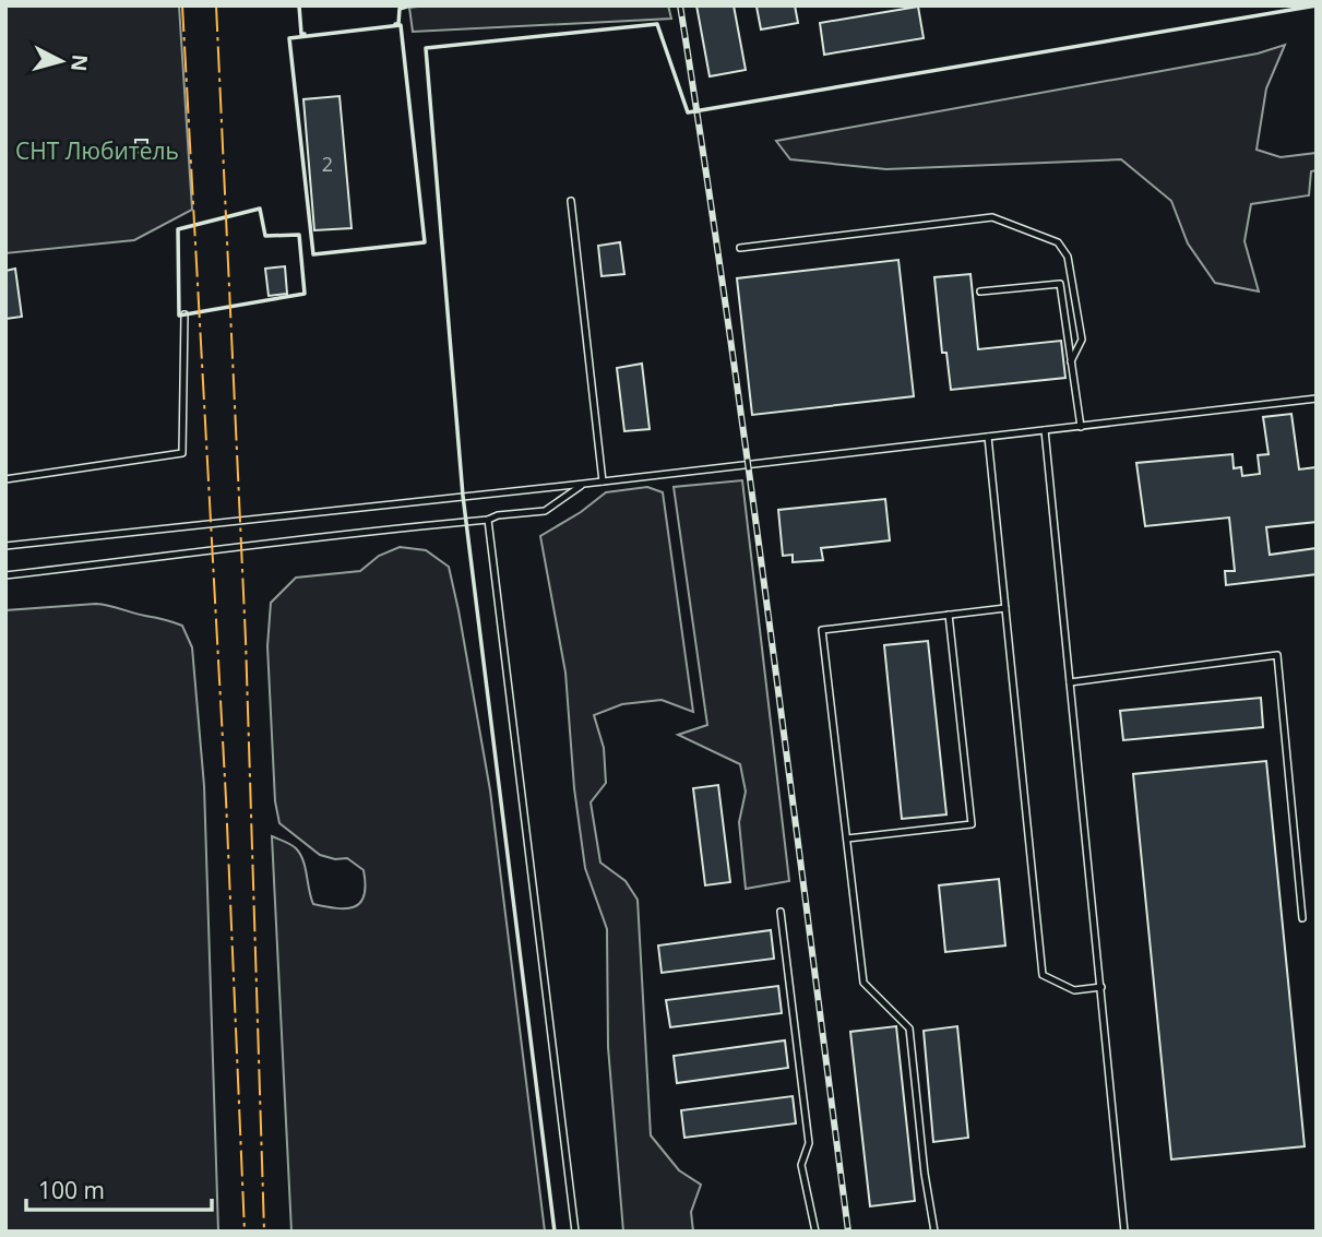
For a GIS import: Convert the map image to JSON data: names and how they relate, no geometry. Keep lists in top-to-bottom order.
{
  "parks": ["СНТ Любитель"],
  "house_numbers": ["2"],
  "scale_bar": "100 m",
  "north": "right"
}
